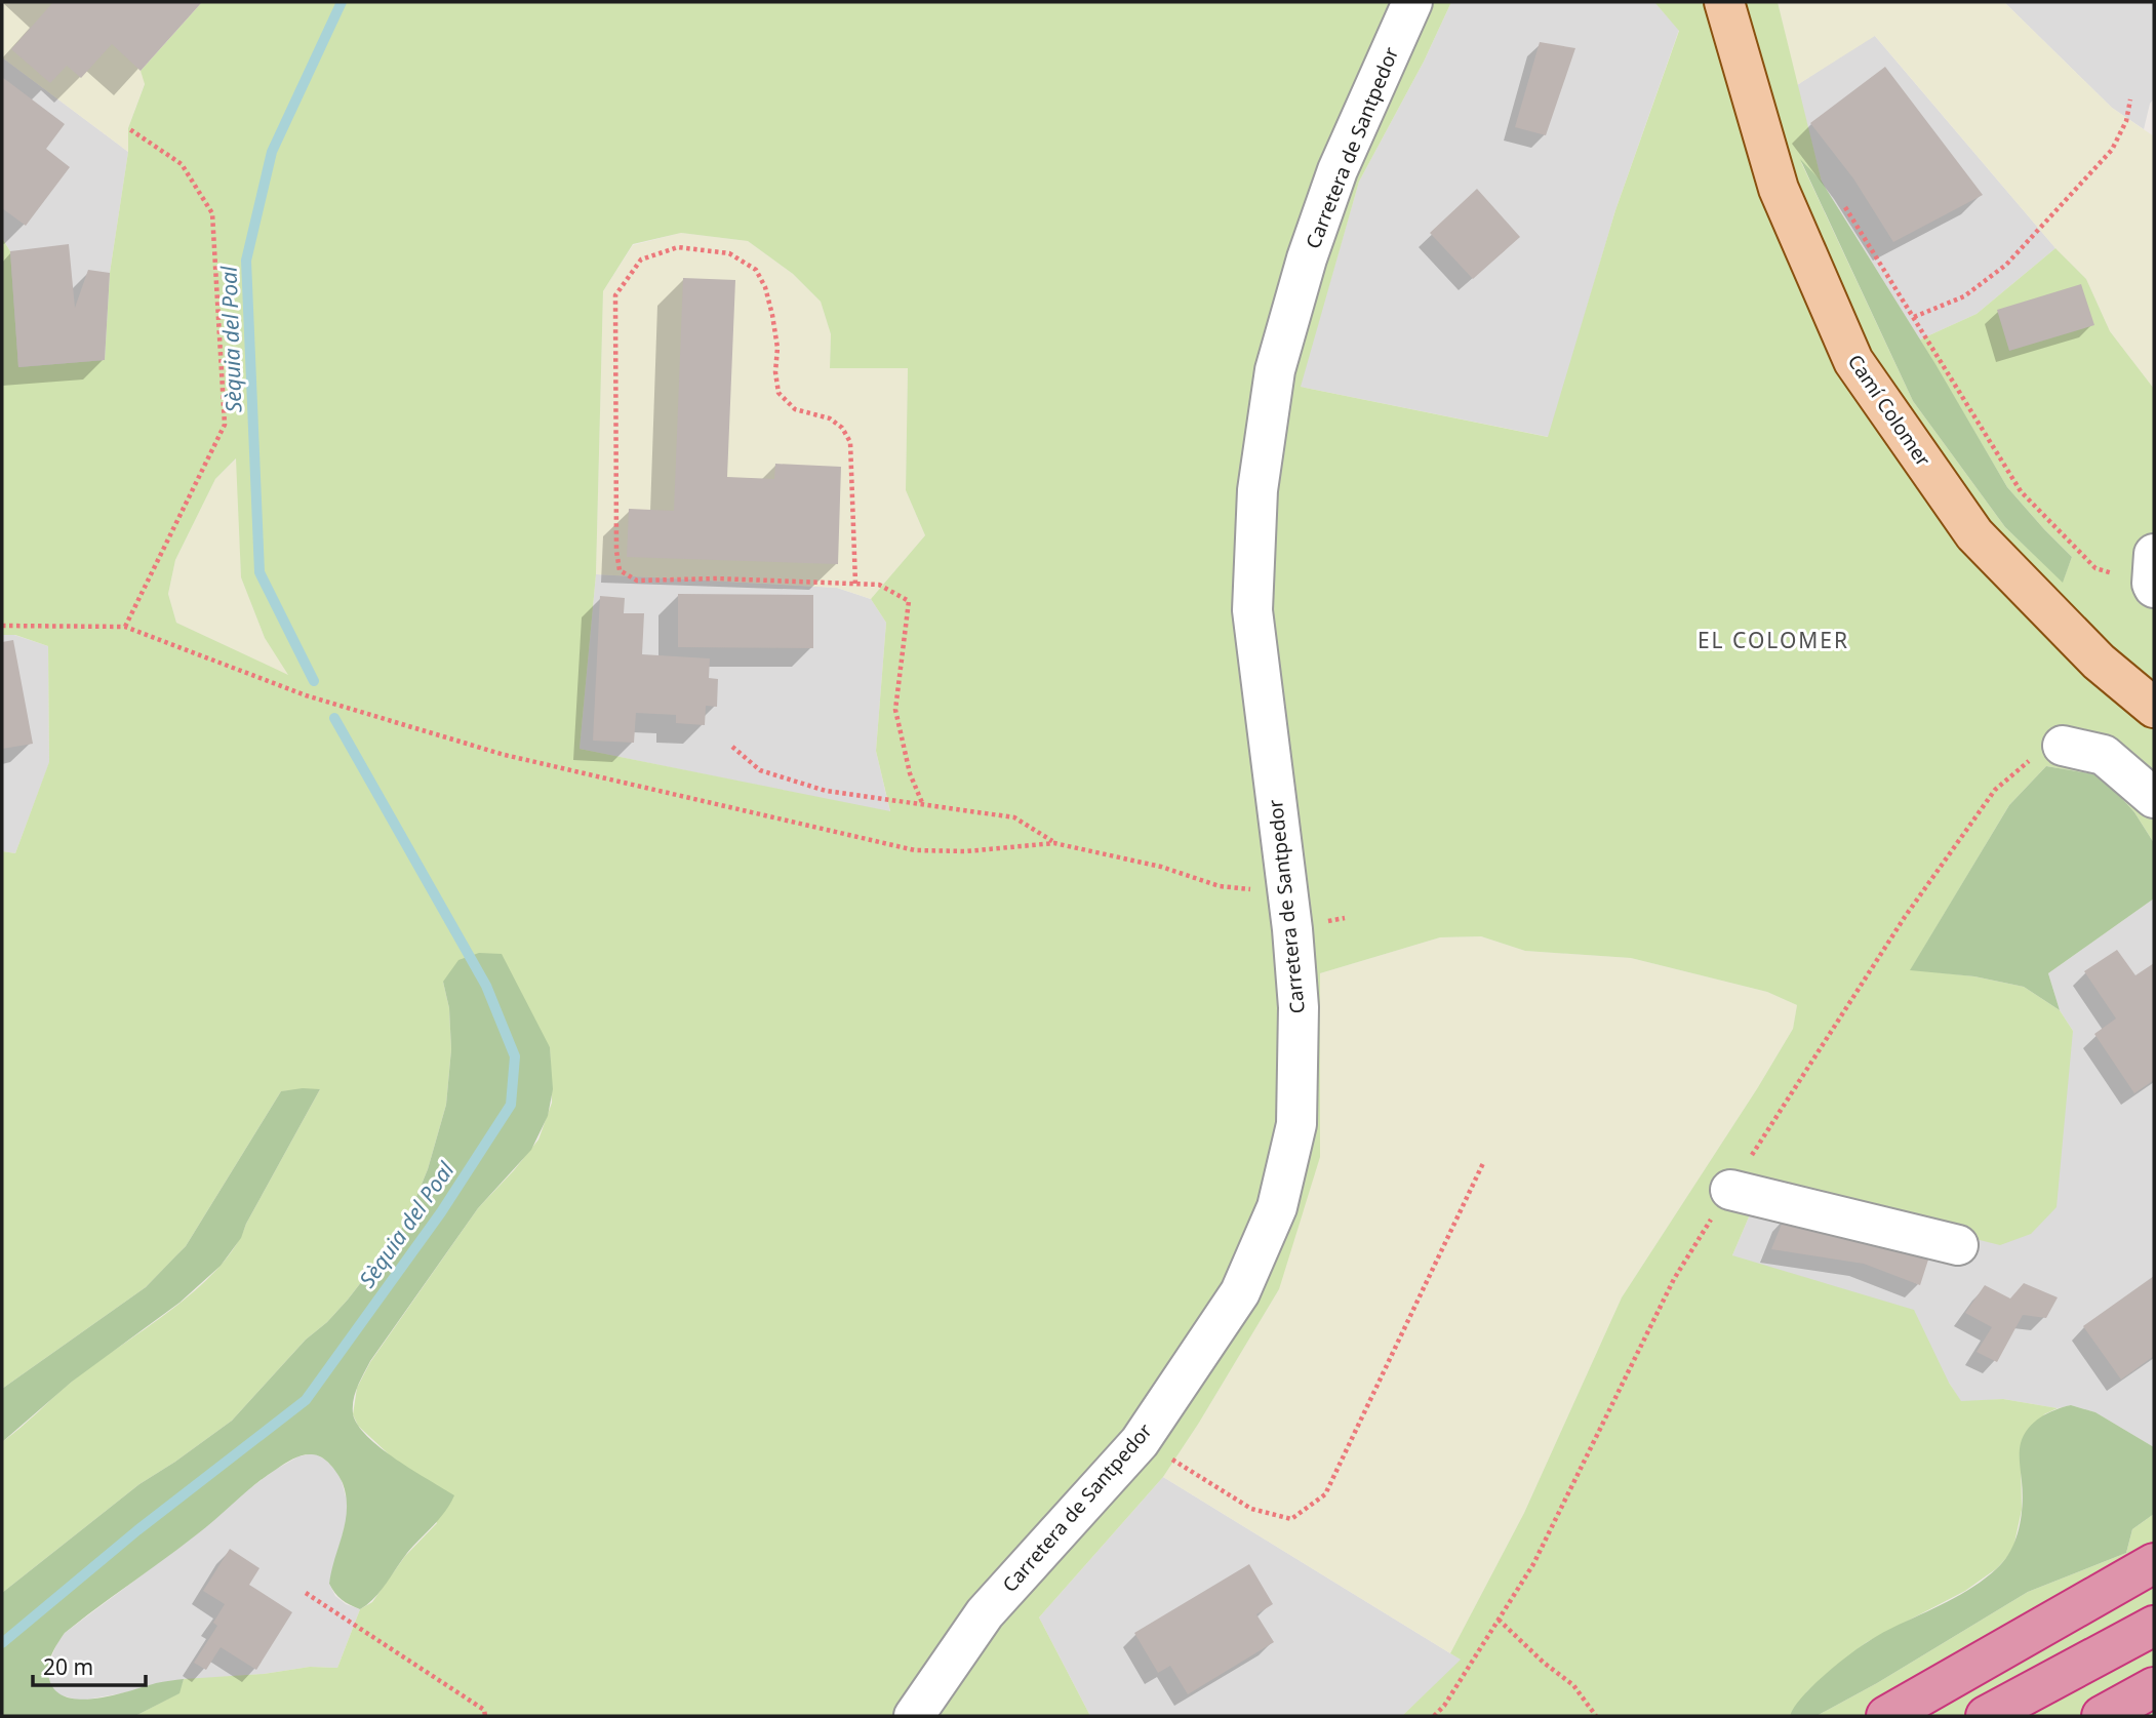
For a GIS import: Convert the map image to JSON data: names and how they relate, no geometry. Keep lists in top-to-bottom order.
{
  "streets": {
    "main road": ["Camí Colomer"],
    "street": ["Carretera de Santpedor"]
  },
  "districts": ["EL COLOMER"],
  "water": ["Sèquia del Poal"],
  "scale_bar": "20 m"
}
